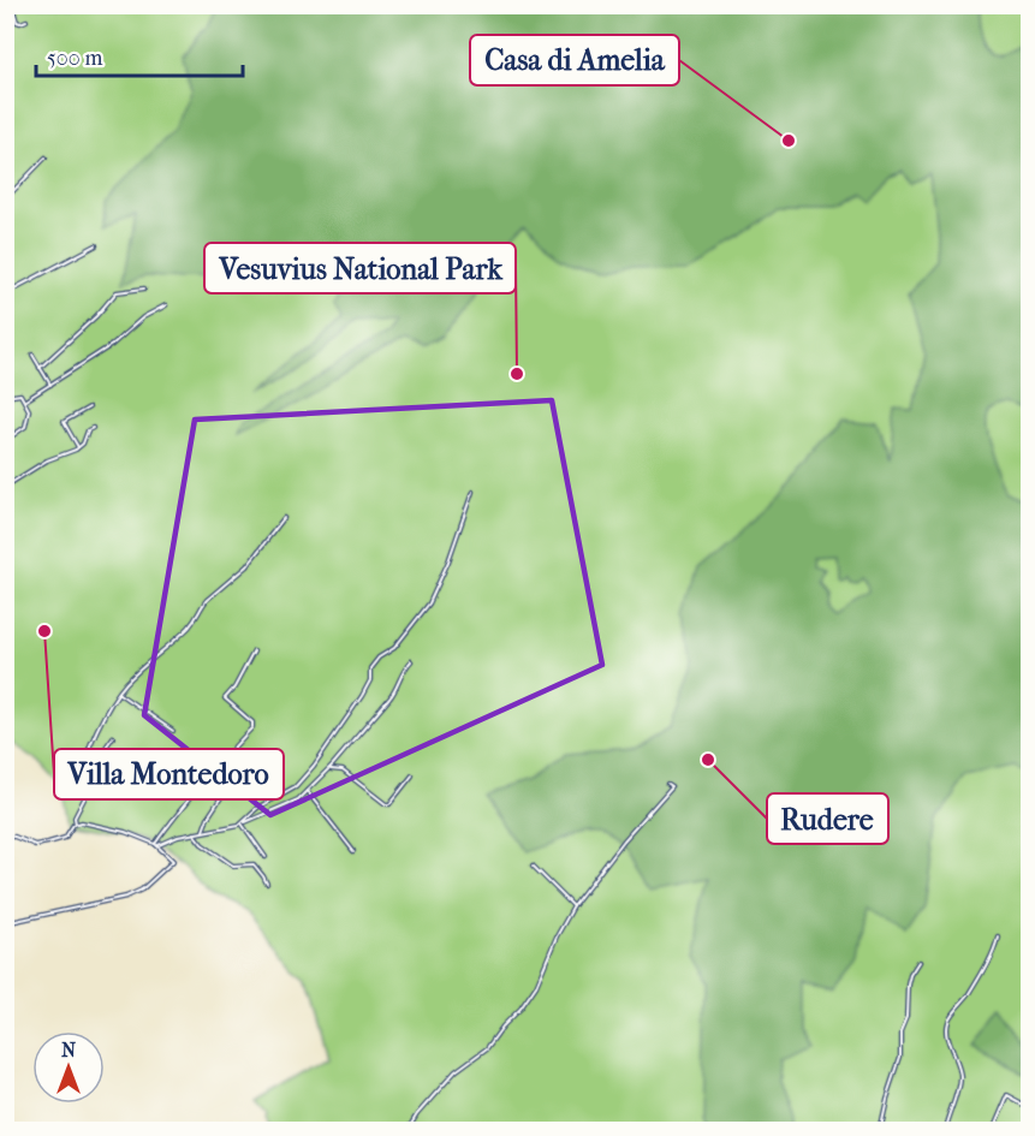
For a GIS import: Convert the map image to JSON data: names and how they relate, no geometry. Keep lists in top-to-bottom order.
{
  "places": [
    "Casa di Amelia",
    "Vesuvius National Park",
    "Villa Montedoro",
    "Rudere"
  ],
  "scale_bar": "500 m",
  "north": "top"
}
